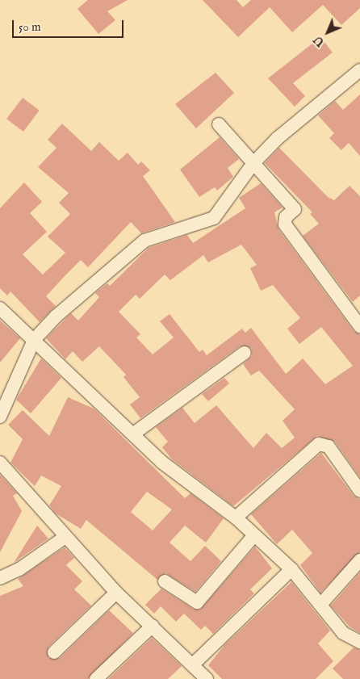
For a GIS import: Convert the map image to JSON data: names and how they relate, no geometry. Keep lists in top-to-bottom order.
{
  "scale_bar": "50 m",
  "north": "bottom left"
}
